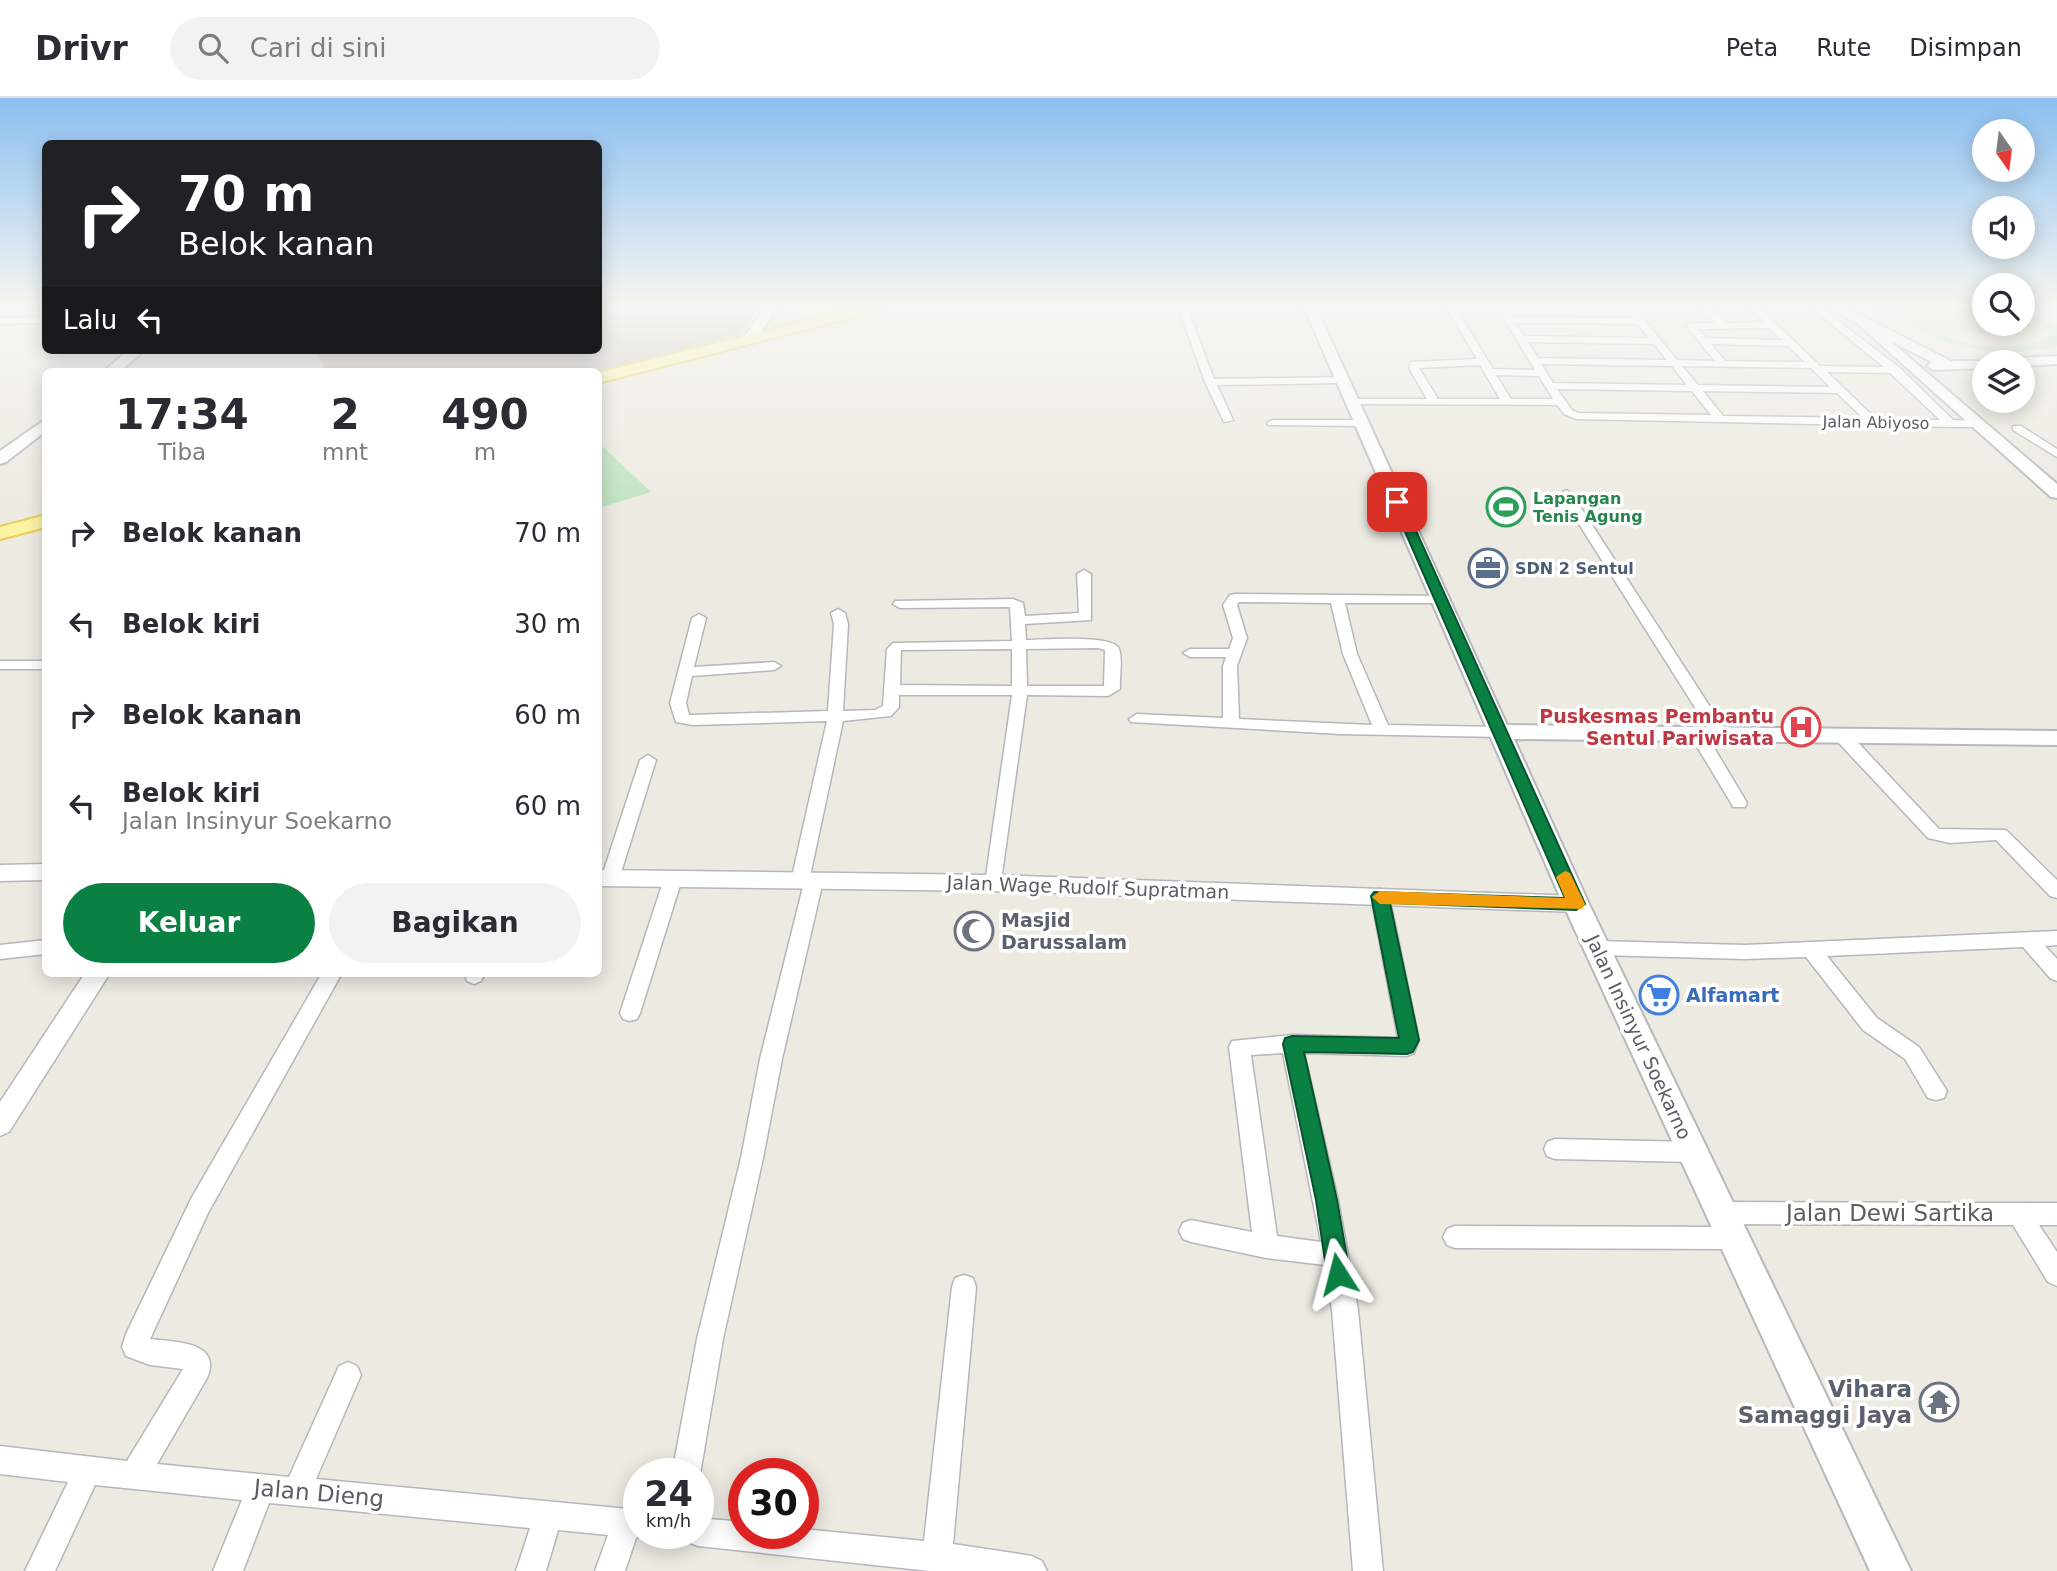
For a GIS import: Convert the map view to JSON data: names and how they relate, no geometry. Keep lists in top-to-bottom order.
{
  "streets": {
    "main road": ["Jalan Insinyur Soekarno"],
    "street": [
      "Jalan Abiyoso",
      "Jalan Wage Rudolf Supratman",
      "Jalan Dewi Sartika",
      "Jalan Dieng"
    ]
  },
  "crossings": [
    ["Jalan Wage Rudolf Supratman", "Jalan Insinyur Soekarno"],
    ["Jalan Insinyur Soekarno", "Jalan Dewi Sartika"]
  ],
  "places": {
    "sports": ["Lapangan Tenis Agung"],
    "office": ["SDN 2 Sentul"],
    "hospital": ["Puskesmas Pembantu Sentul Pariwisata"],
    "mosque": ["Masjid Darussalam"],
    "supermarket": ["Alfamart"],
    "temple": ["Vihara Samaggi Jaya"]
  },
  "north": "bottom",
  "page": {
    "header": "Drivr",
    "search": "Cari di sini",
    "nav": ["Peta", "Rute", "Disimpan"],
    "turn": ["70 m", "Belok kanan"],
    "then": "Lalu",
    "eta": [
      "17:34",
      "Tiba",
      "2",
      "mnt",
      "490",
      "m"
    ],
    "list": [
      {
        "name": "Belok kanan",
        "value": "70 m"
      },
      {
        "name": "Belok kiri",
        "value": "30 m"
      },
      {
        "name": "Belok kanan",
        "value": "60 m"
      },
      {
        "name": "Belok kiri",
        "note": "Jalan Insinyur Soekarno",
        "value": "60 m"
      }
    ],
    "buttons": ["Keluar", "Bagikan"],
    "speed": "24 km/h",
    "limit": "30"
  }
}
